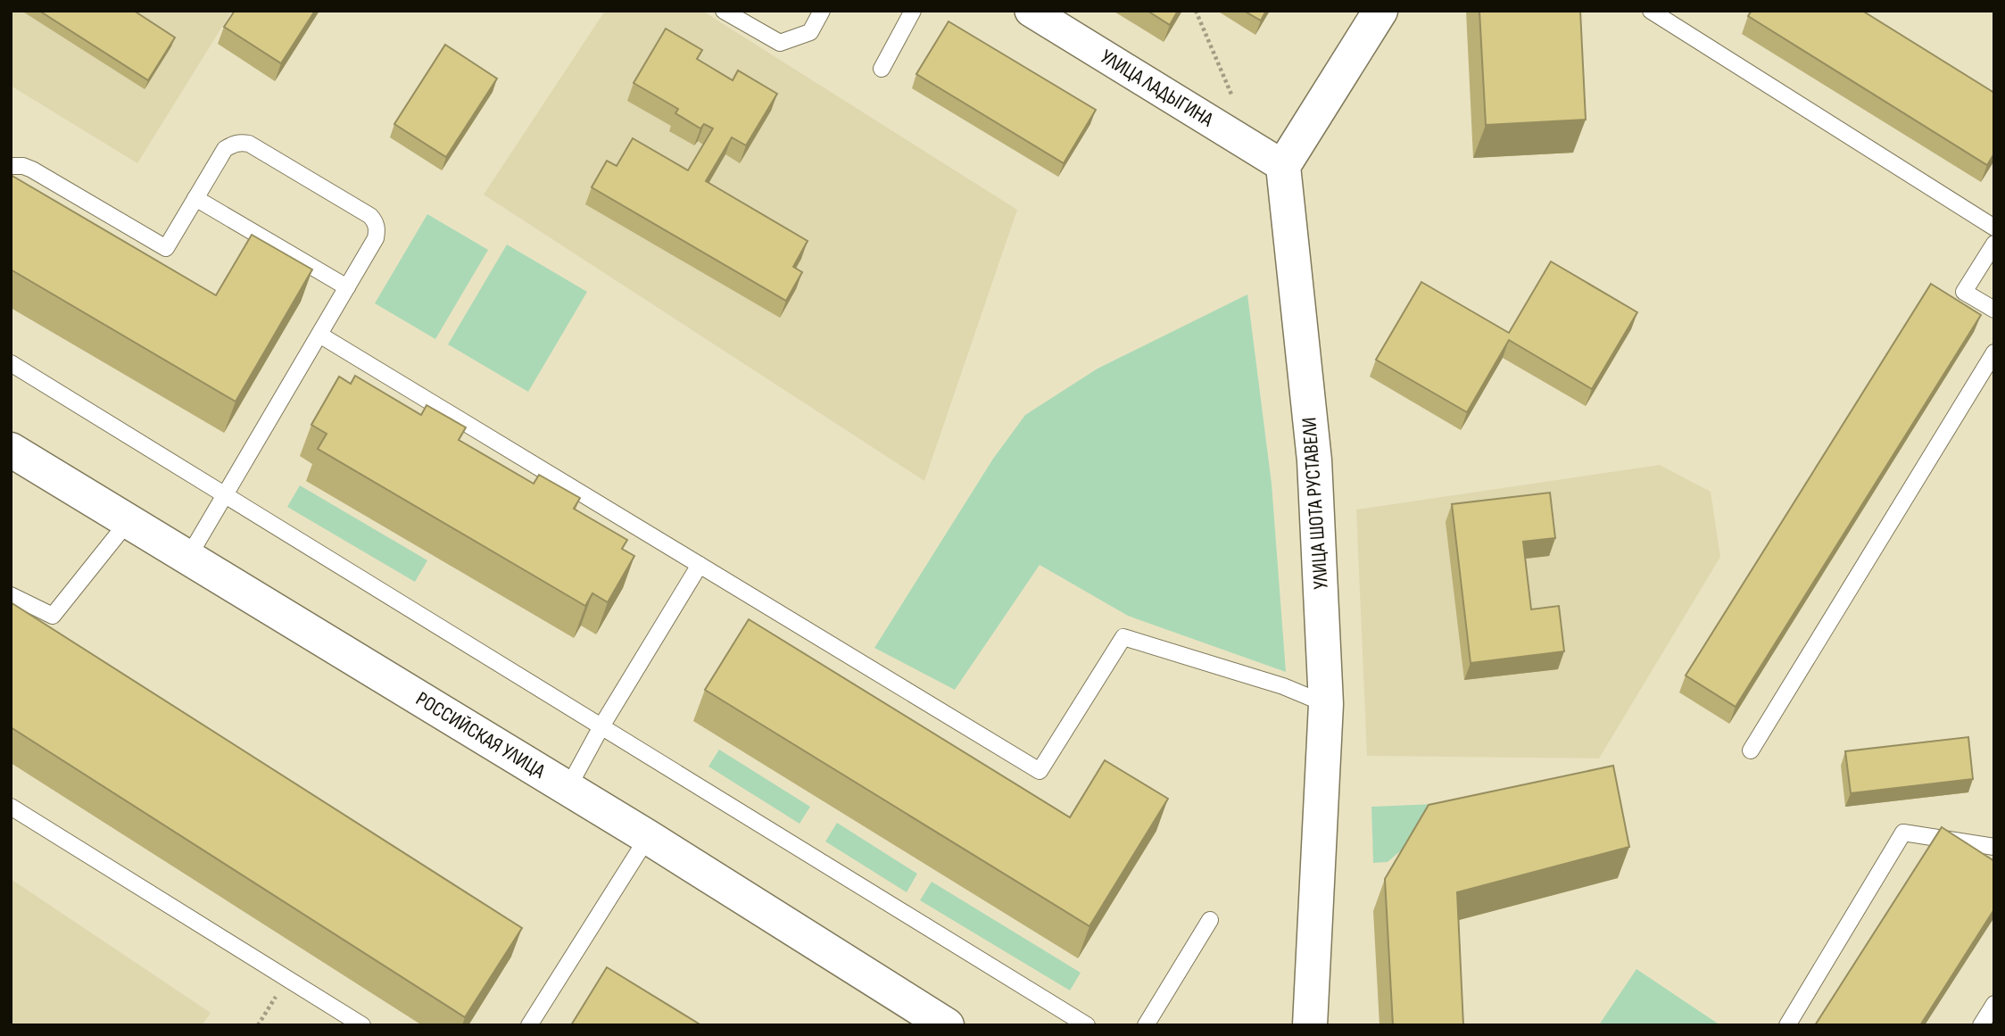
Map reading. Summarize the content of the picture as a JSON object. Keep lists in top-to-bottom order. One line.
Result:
{"streets":{"main road":["УЛИЦА ШОТА РУСТАВЕЛИ","РОССИЙСКАЯ УЛИЦА"],"street":["УЛИЦА ЛАДЫГИНА"]},"crossings":[["УЛИЦА ЛАДЫГИНА","УЛИЦА ШОТА РУСТАВЕЛИ"]]}
